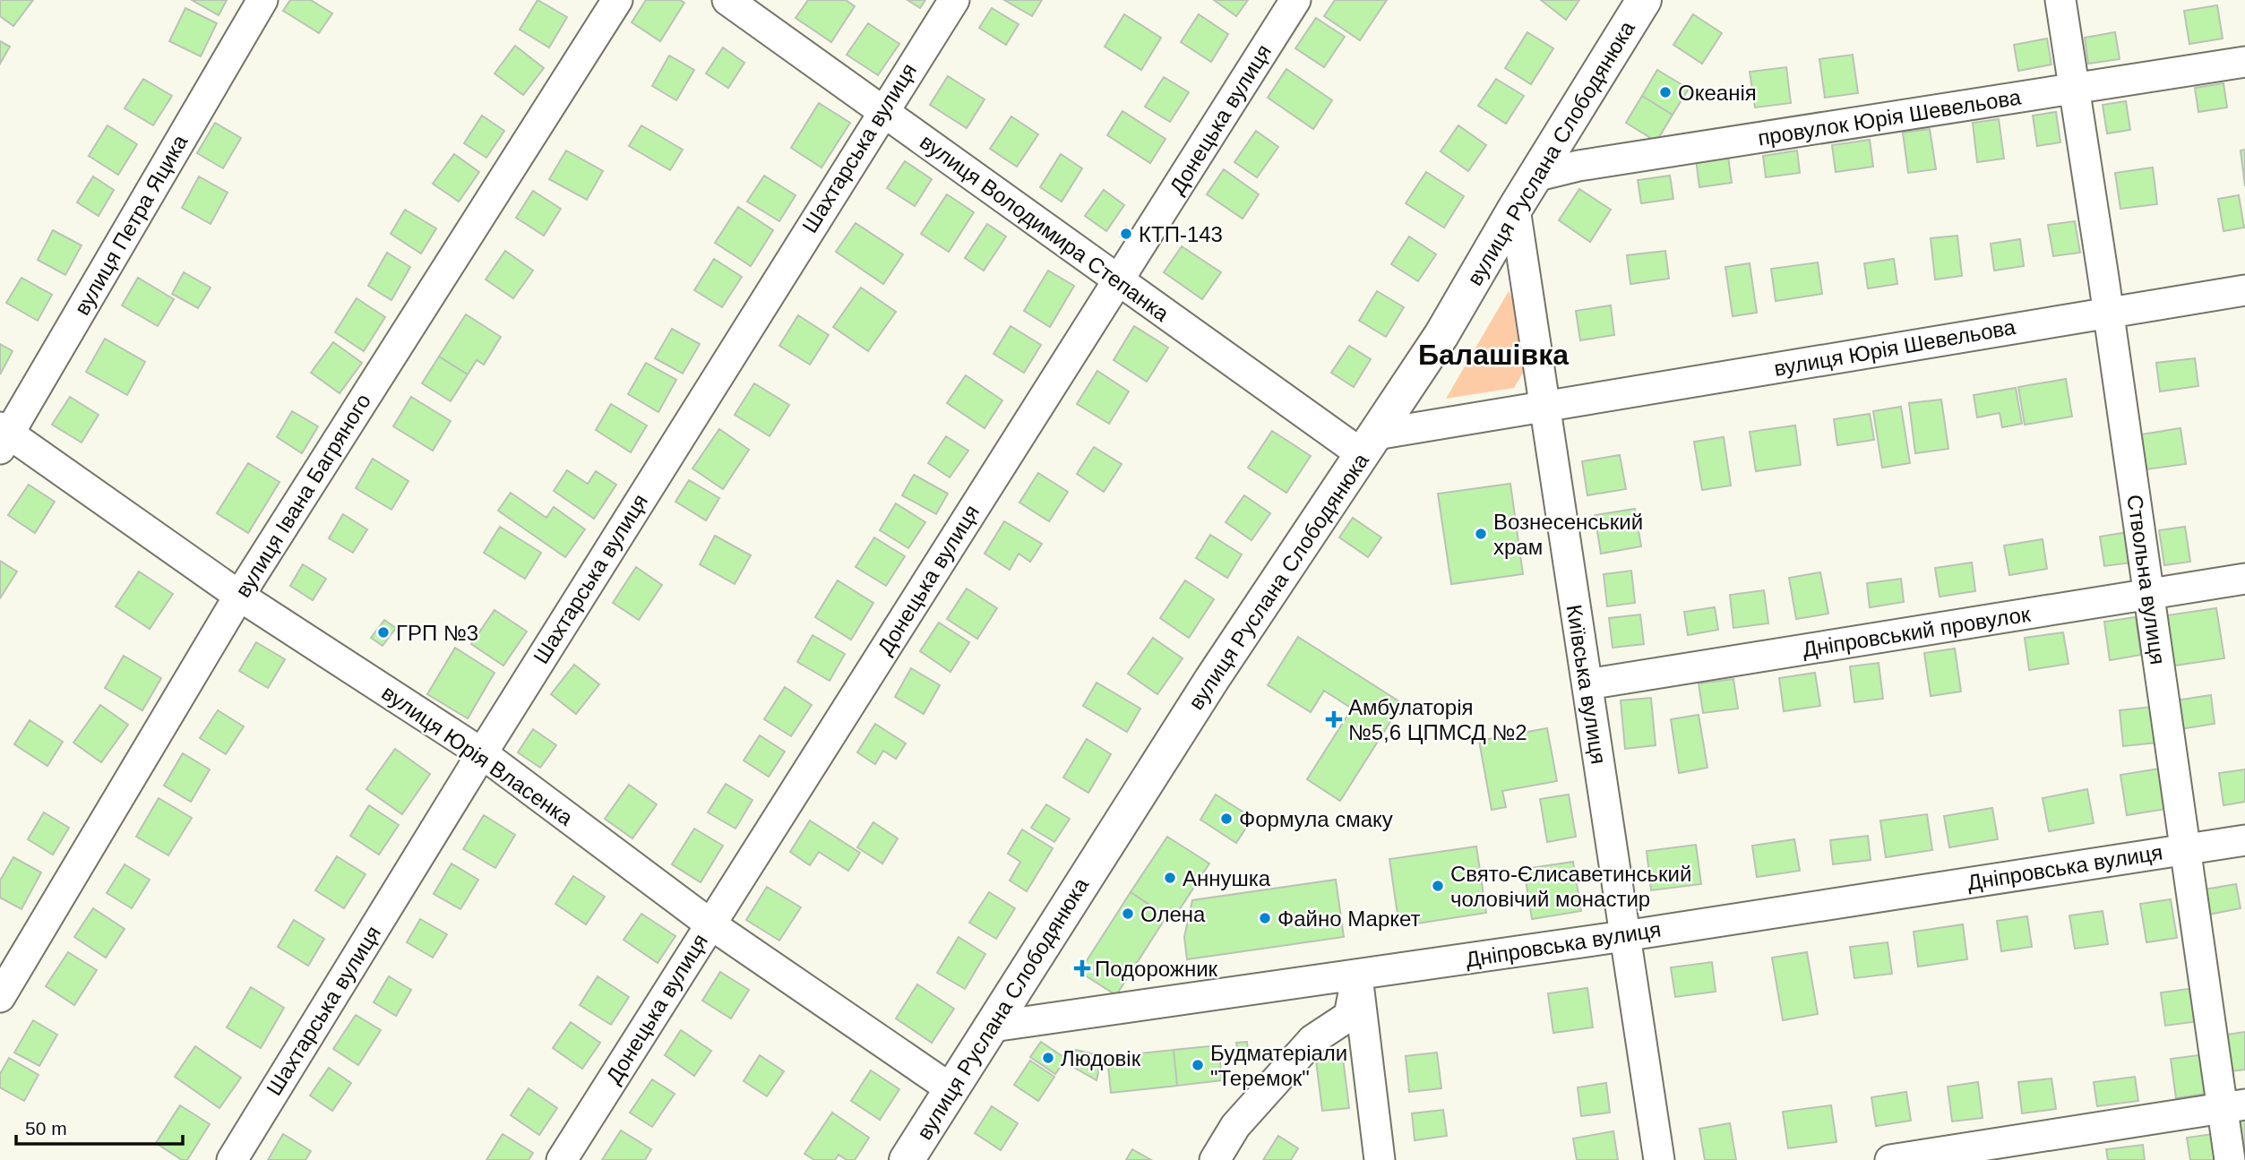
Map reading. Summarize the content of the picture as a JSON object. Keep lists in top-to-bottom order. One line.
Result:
{"streets":{"main road":["вулиця Руслана Слободянюка"],"street":["провулок Юрія Шевельова","Донецька вулиця","Шахтарська вулиця","вулиця Петра Яцика","вулиця Володимира Степанка","вулиця Юрія Шевельова","вулиця Івана Багряного","Ствольна вулиця","Дніпровський провулок","Київська вулиця","вулиця Юрія Власенка","Дніпровська вулиця"]},"crossings":[["провулок Юрія Шевельова","вулиця Руслана Слободянюка"],["провулок Юрія Шевельова","Ствольна вулиця"],["Донецька вулиця","вулиця Володимира Степанка"],["Донецька вулиця","вулиця Юрія Власенка"],["Шахтарська вулиця","вулиця Володимира Степанка"],["Шахтарська вулиця","вулиця Юрія Власенка"],["вулиця Руслана Слободянюка","вулиця Володимира Степанка"],["вулиця Руслана Слободянюка","вулиця Юрія Шевельова"],["вулиця Руслана Слободянюка","Київська вулиця"],["вулиця Руслана Слободянюка","вулиця Юрія Власенка"],["вулиця Руслана Слободянюка","Дніпровська вулиця"],["вулиця Петра Яцика","вулиця Юрія Власенка"],["вулиця Володимира Степанка","вулиця Юрія Шевельова"],["вулиця Юрія Шевельова","Ствольна вулиця"],["вулиця Юрія Шевельова","Київська вулиця"],["вулиця Івана Багряного","вулиця Юрія Власенка"],["Ствольна вулиця","Дніпровський провулок"],["Ствольна вулиця","Дніпровська вулиця"],["Дніпровський провулок","Київська вулиця"],["Київська вулиця","Дніпровська вулиця"]],"districts":["Балашівка"],"places":{"other":["Океанія","КТП-143","Вознесенський храм","ГРП №3","Формула смаку","Аннушка","Свято-Єлисаветинський чоловічий монастир","Олена","Файно Маркет","Людовік","Будматеріали \"Теремок\""],"health":["Амбулаторія №5,6 ЦПМСД №2","Подорожник"]},"scale_bar":"50 m"}
